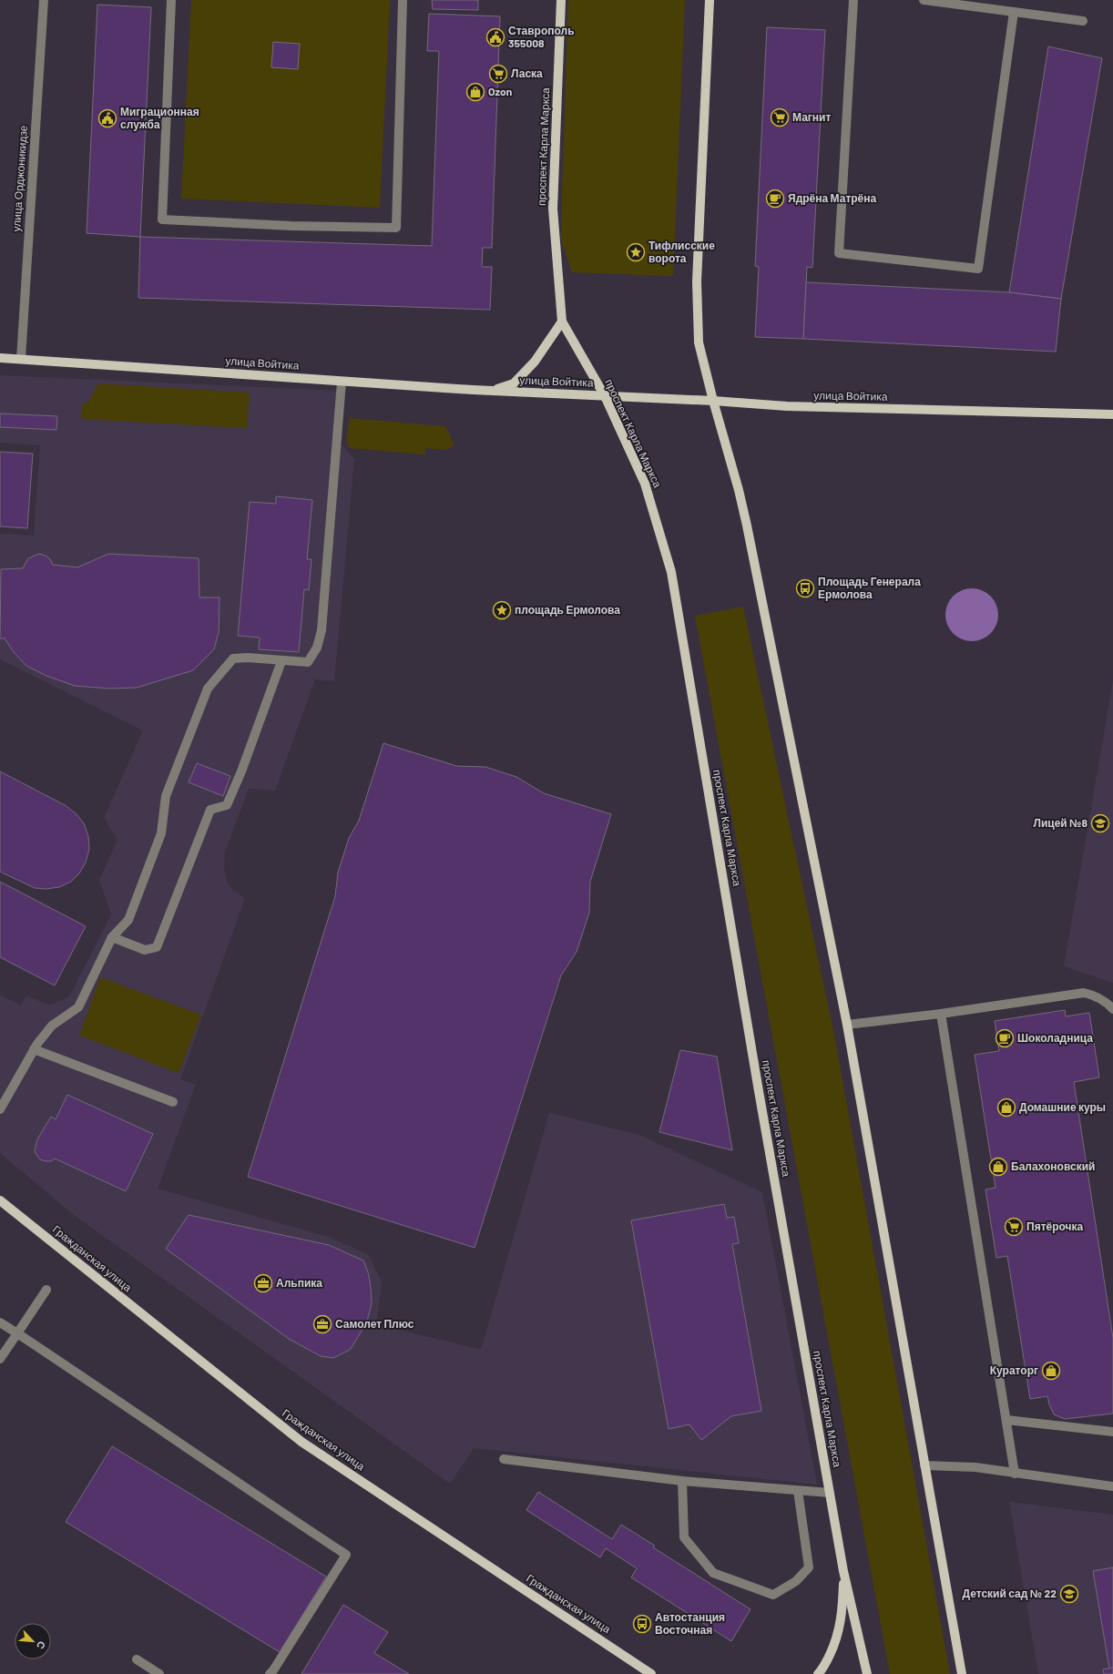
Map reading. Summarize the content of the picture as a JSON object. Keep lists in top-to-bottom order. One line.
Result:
{"streets":{"main road":["проспект Карла Маркса","улица Войтика","Гражданская улица"],"street":["улица Орджоникидзе"]},"crossings":[["проспект Карла Маркса","улица Войтика"],["улица Орджоникидзе","улица Войтика"]],"places":{"public building":["Ставрополь 355008","Миграционная служба"],"supermarket":["Ласка","Магнит","Пятёрочка"],"shop":["Ozon","Домашние куры","Балахоновский","Кураторг"],"cafe":["Ядрёна Матрёна","Шоколадница"],"place":["Тифлисские ворота","площадь Ермолова"],"bus stop":["Площадь Генерала Ермолова","Автостанция Восточная"],"school or university":["Лицей №8","Детский сад № 22"],"office":["Альпика","Самолет Плюс"]},"north":"bottom right"}
